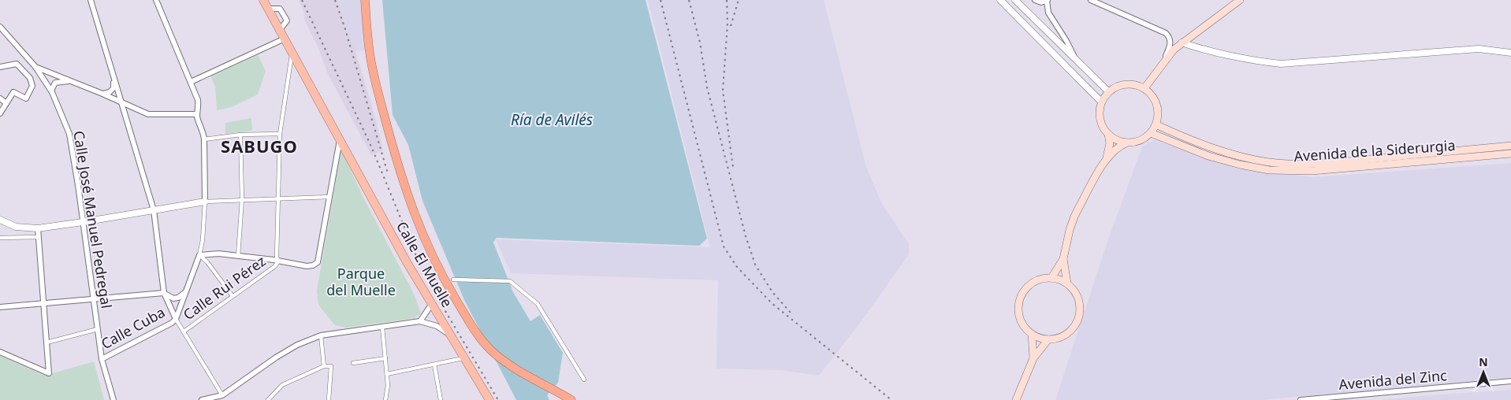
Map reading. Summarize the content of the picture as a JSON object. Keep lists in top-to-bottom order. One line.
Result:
{"streets":{"main road":["Avenida de la Siderurgia","Calle El Muelle"],"street":["Calle José Manuel Pedregal","Calle Rui Pérez","Calle Cuba","Avenida del Zinc"]},"crossings":[["Calle José Manuel Pedregal","Calle Cuba"]],"districts":["SABUGO"],"water":["Ría de Avilés"],"parks":["Parque del Muelle"],"north":"top"}
